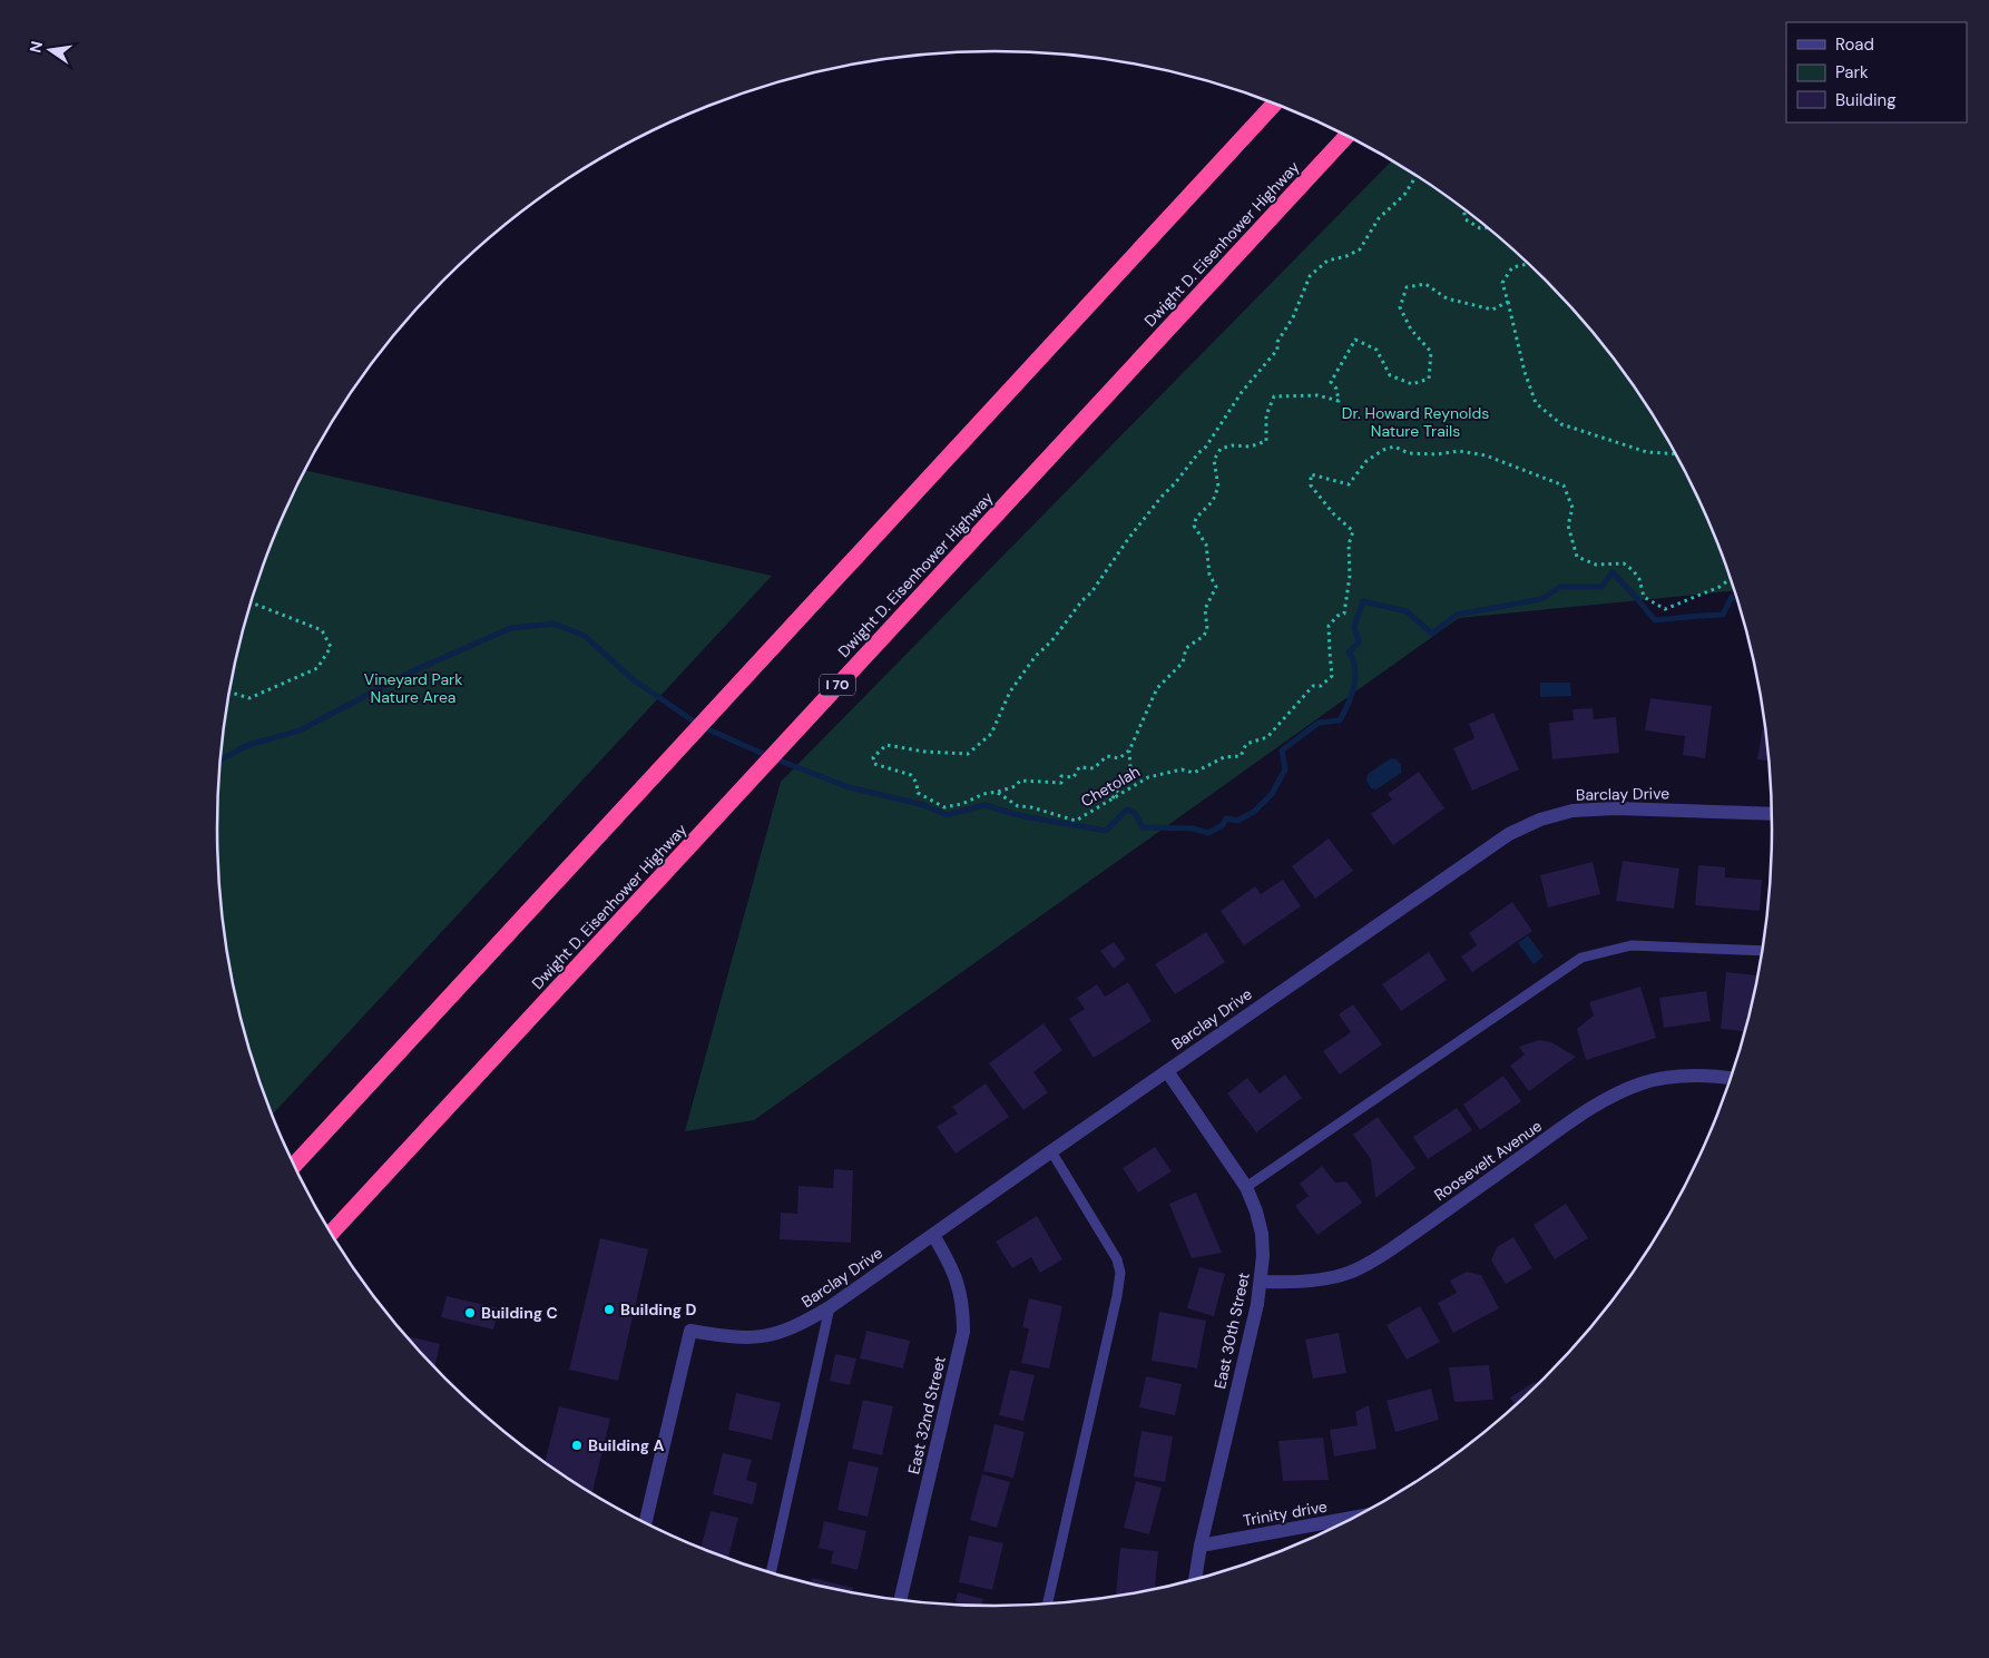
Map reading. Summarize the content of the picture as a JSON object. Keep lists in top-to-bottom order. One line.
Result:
{"streets":{"highway":["Dwight D. Eisenhower Highway","I 70"],"street":["Barclay Drive","Roosevelt Avenue","East 30th Street","East 32nd Street","Trinity drive"],"path":["Chetolah"]},"crossings":[["Barclay Drive","East 30th Street"],["Barclay Drive","East 32nd Street"],["Roosevelt Avenue","East 30th Street"],["East 30th Street","Trinity drive"]],"parks":["Dr. Howard Reynolds Nature Trails","Vineyard Park Nature Area"],"places":["Building D","Building C","Building A"],"legend":["Road","Park","Building"],"north":"left"}
